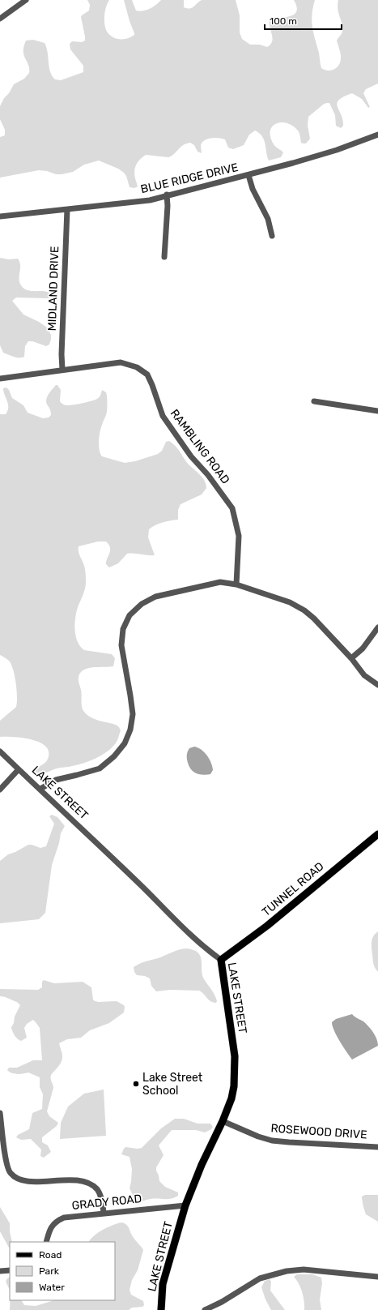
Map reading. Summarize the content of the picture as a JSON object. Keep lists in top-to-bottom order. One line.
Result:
{"streets":{"main road":["LAKE STREET","TUNNEL ROAD"],"street":["BLUE RIDGE DRIVE","MIDLAND DRIVE","RAMBLING ROAD","ROSEWOOD DRIVE","GRADY ROAD"]},"crossings":[["BLUE RIDGE DRIVE","MIDLAND DRIVE"],["MIDLAND DRIVE","RAMBLING ROAD"],["LAKE STREET","TUNNEL ROAD"],["LAKE STREET","ROSEWOOD DRIVE"],["LAKE STREET","GRADY ROAD"]],"places":["Lake Street School"],"legend":["Road","Park","Water"],"scale_bar":"100 m"}
